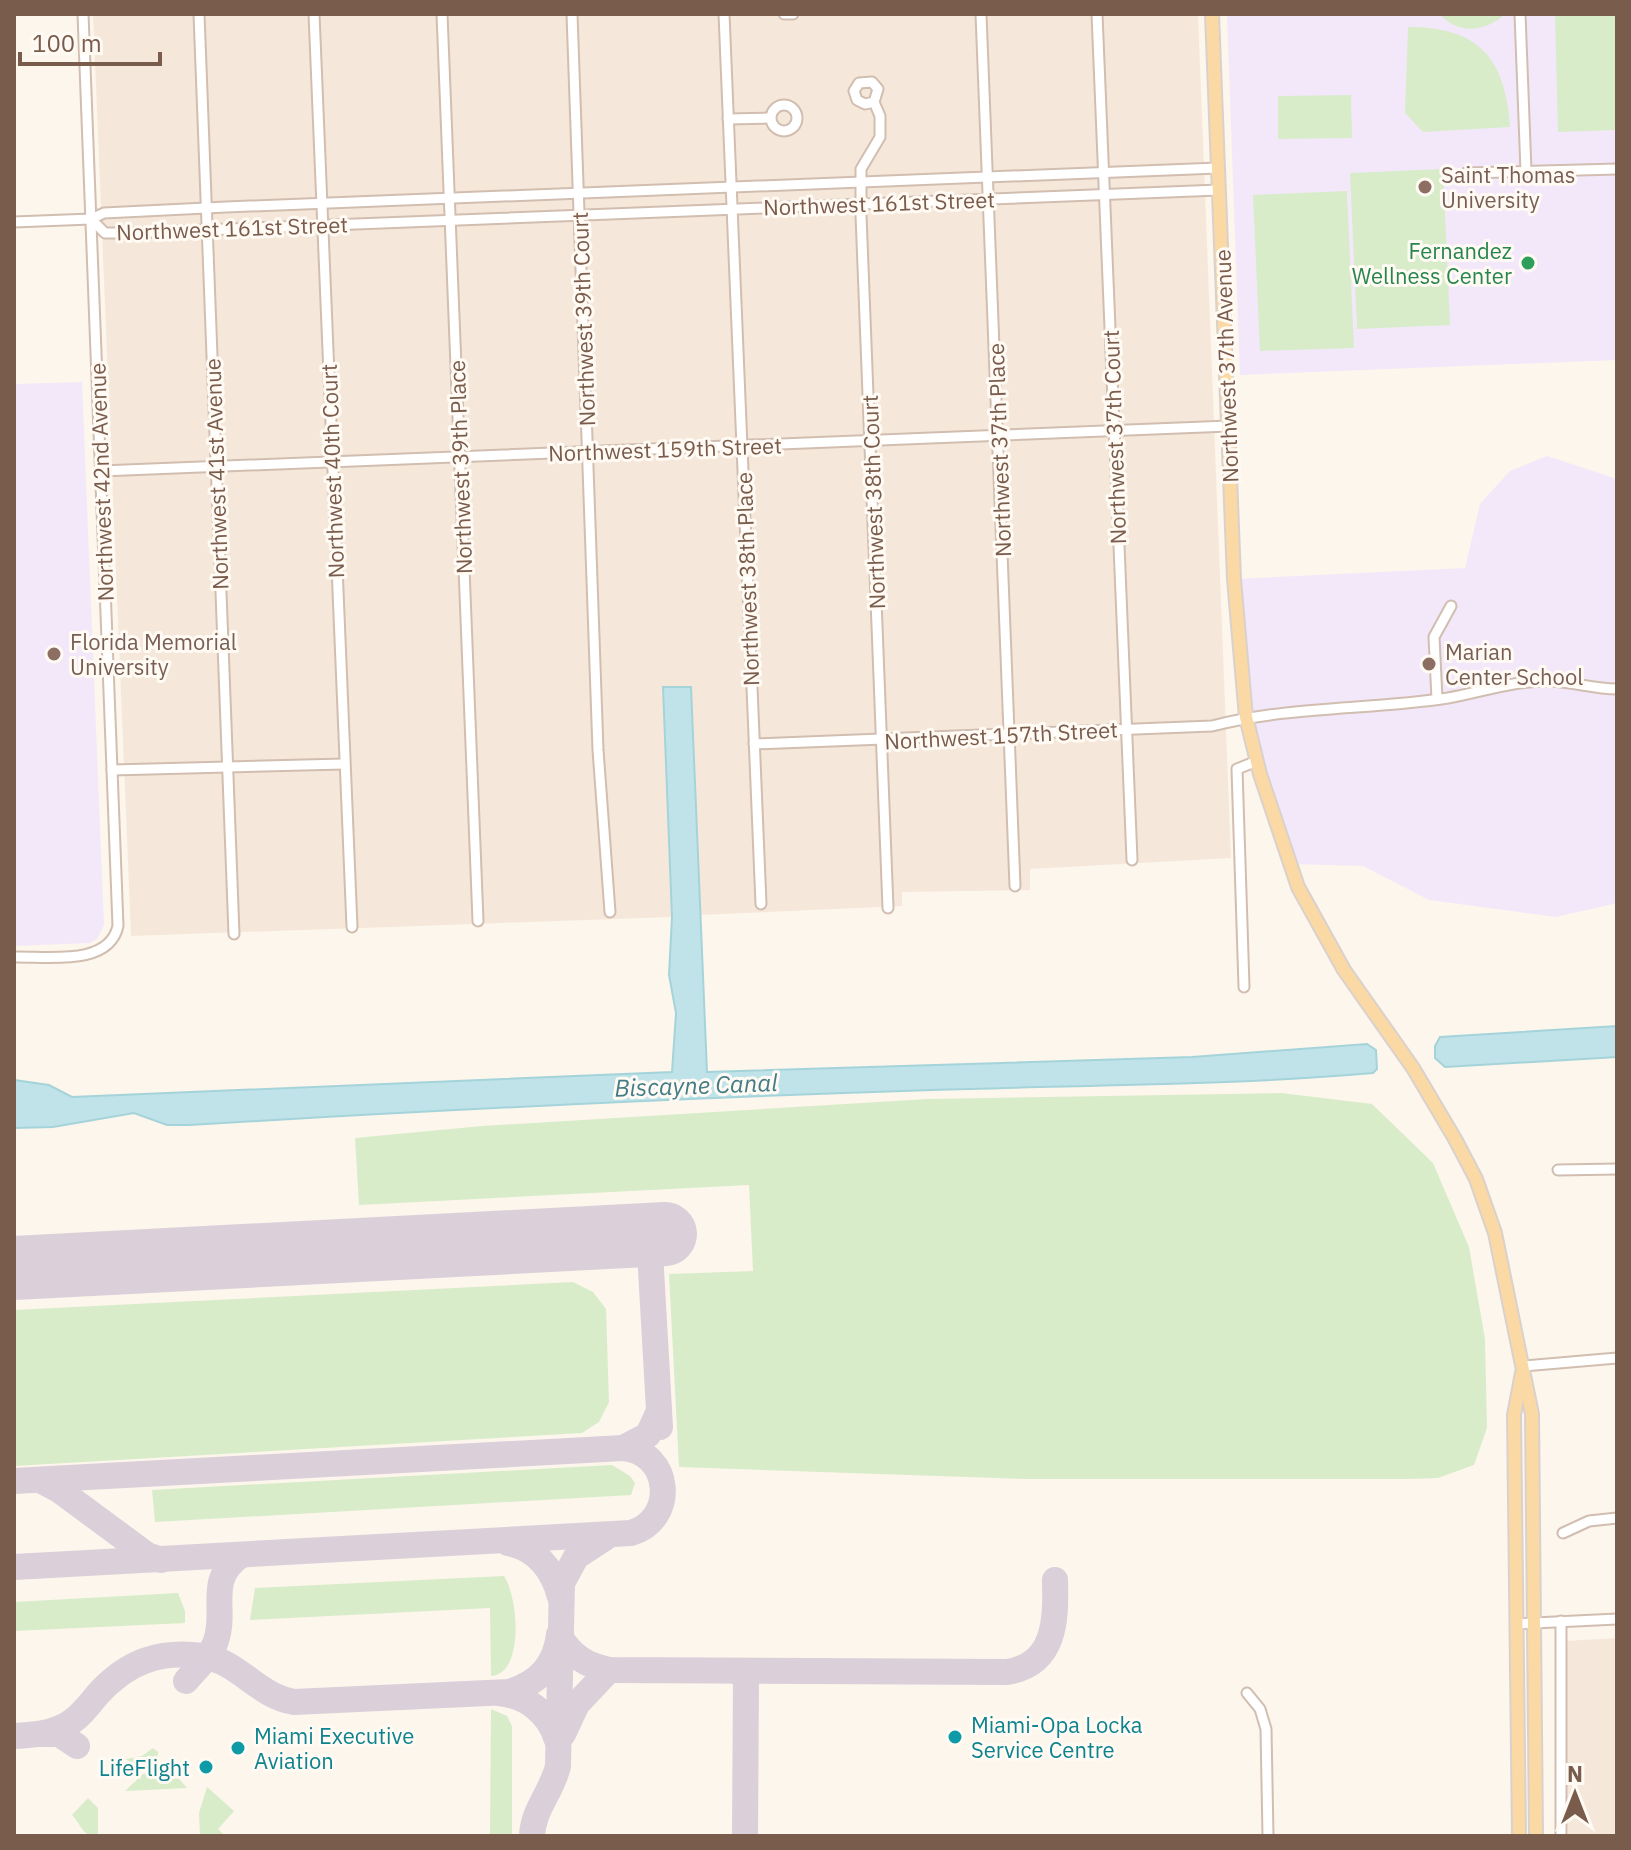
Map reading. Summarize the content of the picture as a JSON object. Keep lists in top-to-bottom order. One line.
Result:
{"streets":{"main road":["Northwest 37th Avenue"],"street":["Northwest 161st Street","Northwest 39th Court","Northwest 37th Court","Northwest 159th Street","Northwest 37th Place","Northwest 39th Place","Northwest 40th Court","Northwest 41st Avenue","Northwest 42nd Avenue","Northwest 38th Court","Northwest 38th Place","Northwest 157th Street"]},"crossings":[["Northwest 161st Street","Northwest 39th Court"],["Northwest 161st Street","Northwest 37th Avenue"],["Northwest 161st Street","Northwest 37th Court"],["Northwest 161st Street","Northwest 37th Place"],["Northwest 161st Street","Northwest 39th Place"],["Northwest 161st Street","Northwest 40th Court"],["Northwest 161st Street","Northwest 41st Avenue"],["Northwest 161st Street","Northwest 42nd Avenue"],["Northwest 161st Street","Northwest 38th Court"],["Northwest 161st Street","Northwest 38th Place"],["Northwest 39th Court","Northwest 159th Street"],["Northwest 37th Avenue","Northwest 159th Street"],["Northwest 37th Avenue","Northwest 157th Street"],["Northwest 37th Court","Northwest 159th Street"],["Northwest 37th Court","Northwest 157th Street"],["Northwest 159th Street","Northwest 37th Place"],["Northwest 159th Street","Northwest 39th Place"],["Northwest 159th Street","Northwest 40th Court"],["Northwest 159th Street","Northwest 41st Avenue"],["Northwest 159th Street","Northwest 42nd Avenue"],["Northwest 159th Street","Northwest 38th Court"],["Northwest 159th Street","Northwest 38th Place"],["Northwest 37th Place","Northwest 157th Street"],["Northwest 38th Court","Northwest 157th Street"],["Northwest 38th Place","Northwest 157th Street"]],"water":["Biscayne Canal"],"places":["Saint Thomas University","Fernandez Wellness Center","Florida Memorial University","Marian Center School","Miami-Opa Locka Service Centre","Miami Executive Aviation","LifeFlight"],"scale_bar":"100 m","north":"top"}
